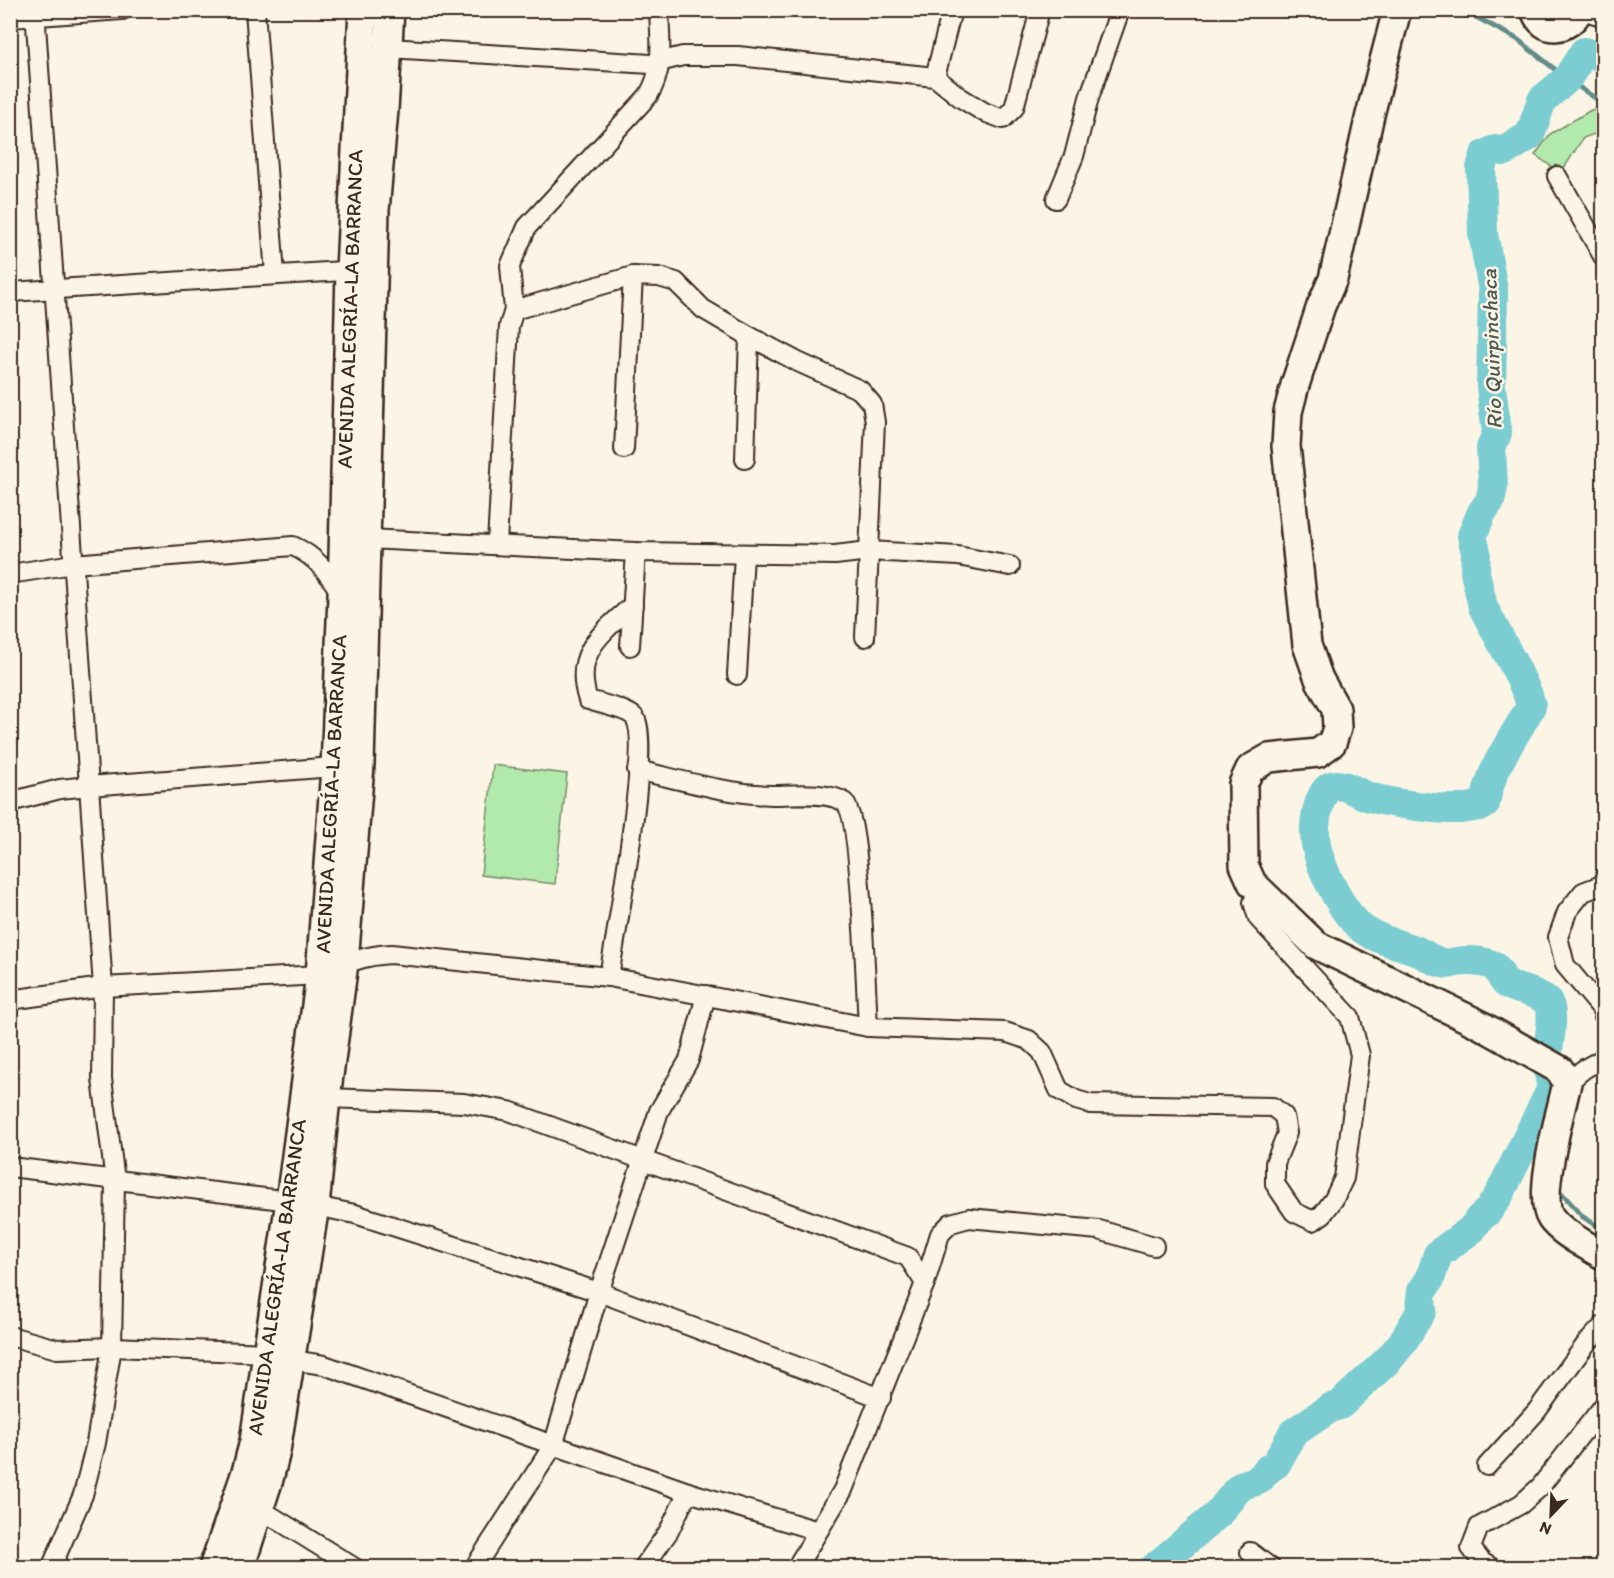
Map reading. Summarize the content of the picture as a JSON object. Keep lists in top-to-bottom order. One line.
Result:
{"streets":{"main road":["AVENIDA ALEGRÍA-LA BARRANCA"]},"water":["Río Quirpinchaca"],"north":"bottom left"}
